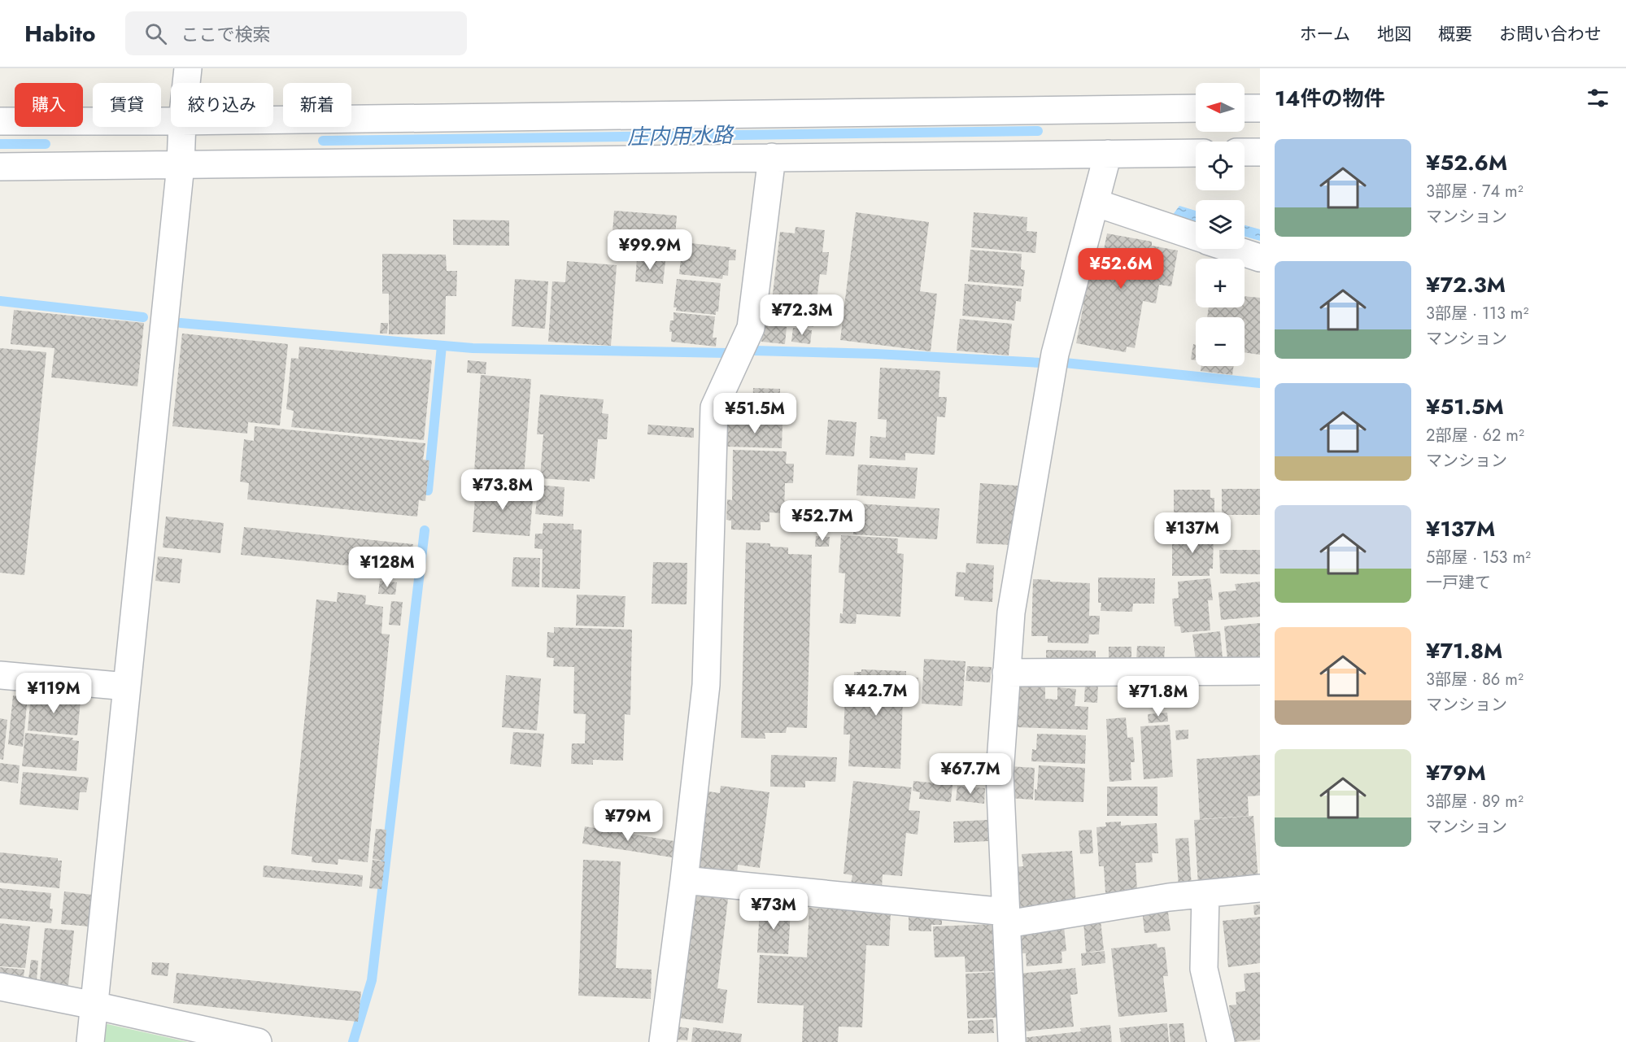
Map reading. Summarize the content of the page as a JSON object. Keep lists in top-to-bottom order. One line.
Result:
{"water":["庄内用水路"],"north":"left","page":{"header":"Habito","search":"ここで検索","nav":["ホーム","地図","概要","お問い合わせ"],"heading":"14件の物件","map_buttons":["+","−"],"chip":["購入","賃貸","絞り込み","新着"],"list":[{"name":"¥52.6M","note":"3部屋 · 74 m² · マンション"},{"name":"¥72.3M","note":"3部屋 · 113 m² · マンション"},{"name":"¥51.5M","note":"2部屋 · 62 m² · マンション"},{"name":"¥137M","note":"5部屋 · 153 m² · 一戸建て"},{"name":"¥71.8M","note":"3部屋 · 86 m² · マンション"},{"name":"¥79M","note":"3部屋 · 89 m² · マンション"}],"price":["¥99.9M","¥52.6M","¥72.3M","¥51.5M","¥73.8M","¥52.7M","¥137M","¥128M","¥119M","¥42.7M","¥71.8M","¥67.7M","¥79M","¥73M"]}}
